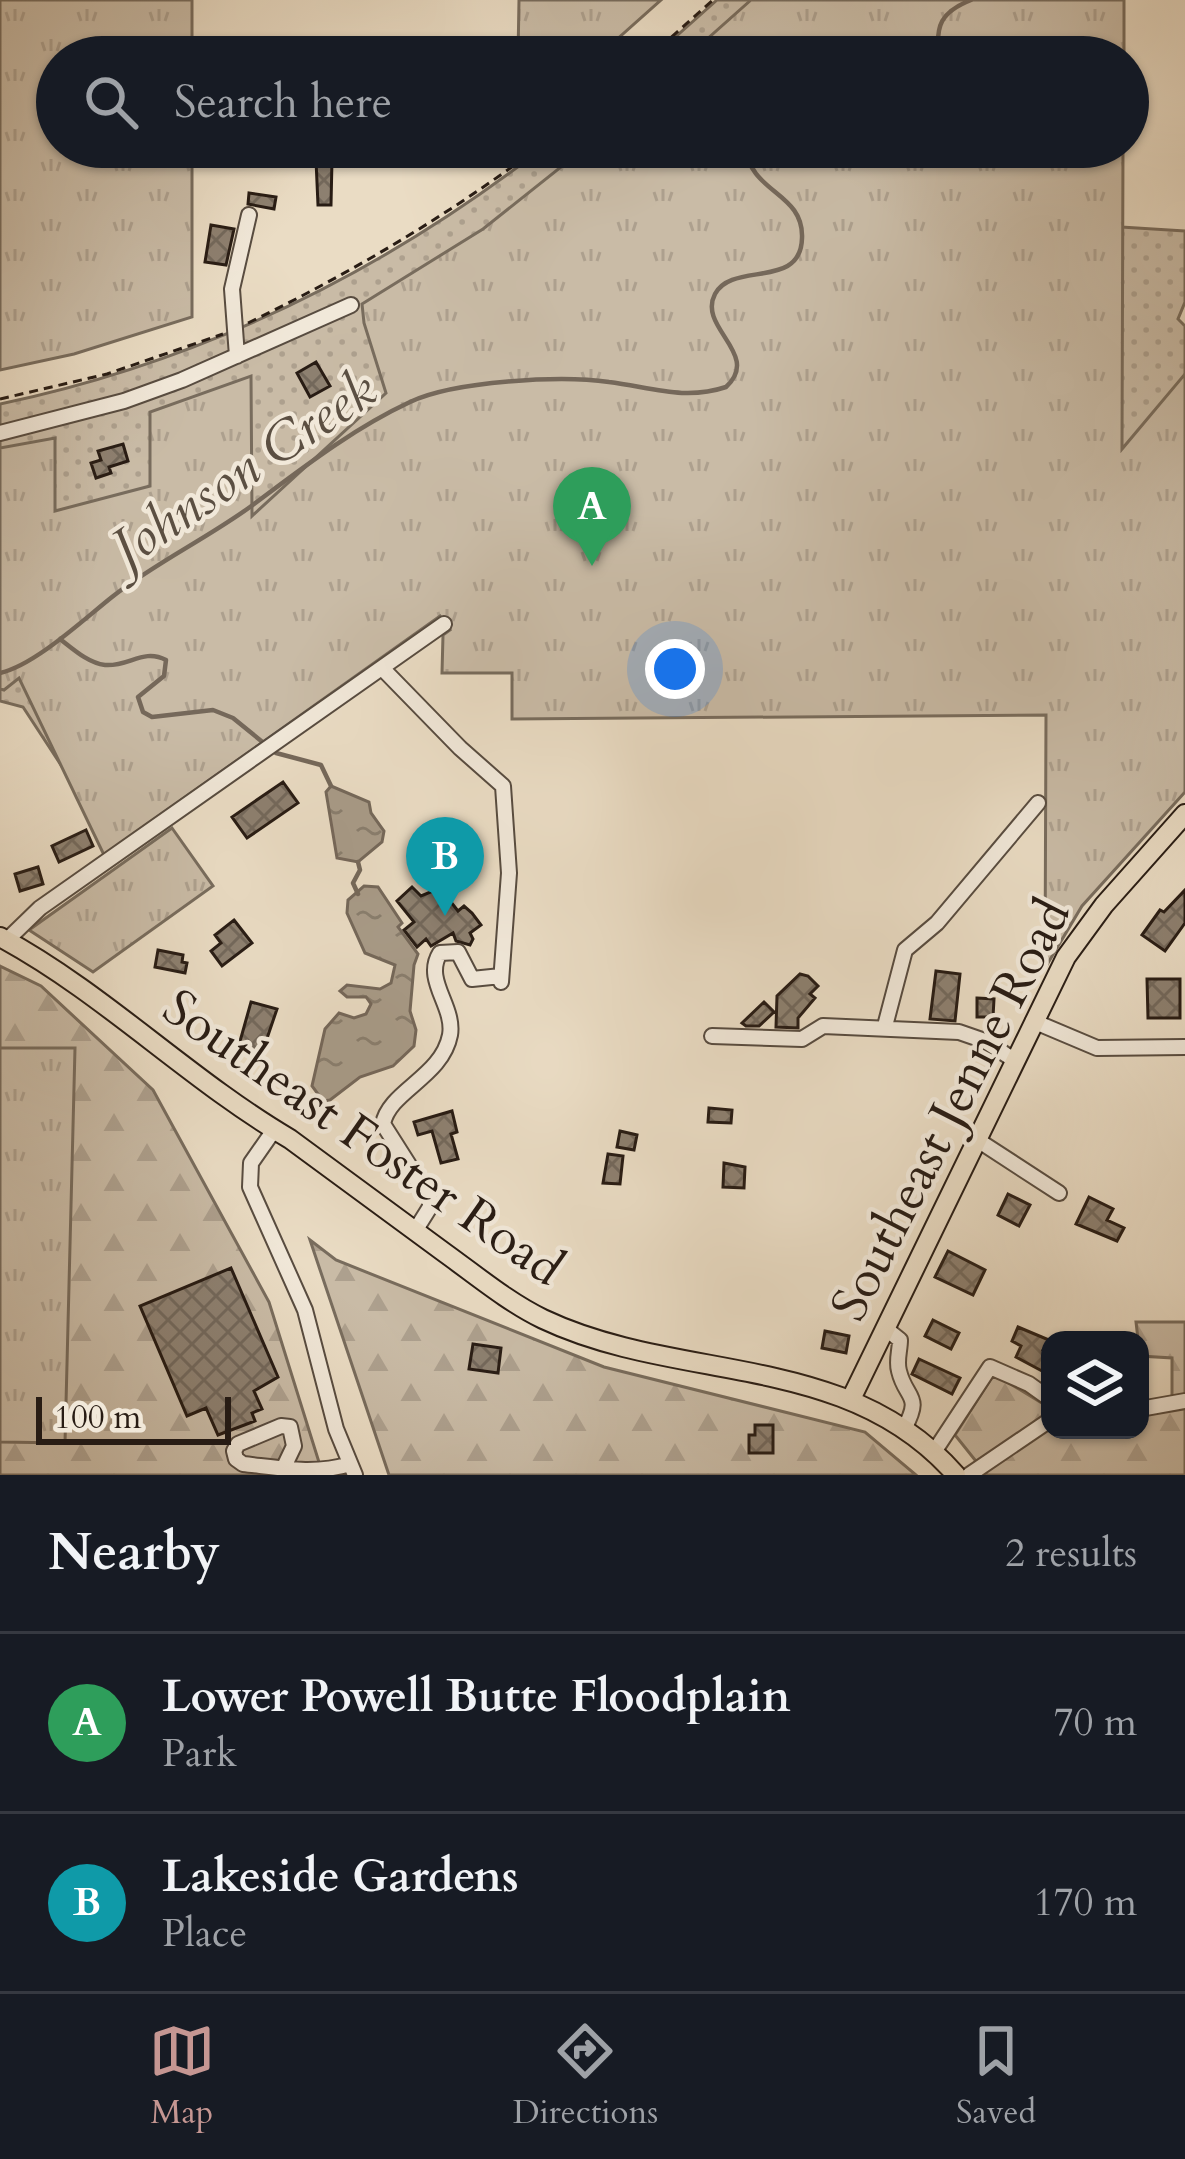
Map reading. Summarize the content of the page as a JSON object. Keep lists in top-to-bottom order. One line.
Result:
{"streets":{"main road":["Southeast Jenne Road","Southeast Foster Road"]},"crossings":[["Southeast Jenne Road","Southeast Foster Road"]],"water":["Johnson Creek"],"scale_bar":"100 m","page":{"search":"Search here","pins":["A","B"],"scale":"100 m","heading":["Nearby","2 results"],"list":[{"mark":"A","name":"Lower Powell Butte Floodplain","note":"Park","value":"70 m"},{"mark":"B","name":"Lakeside Gardens","note":"Place","value":"170 m"}],"nav":["Map","Directions","Saved"]}}
